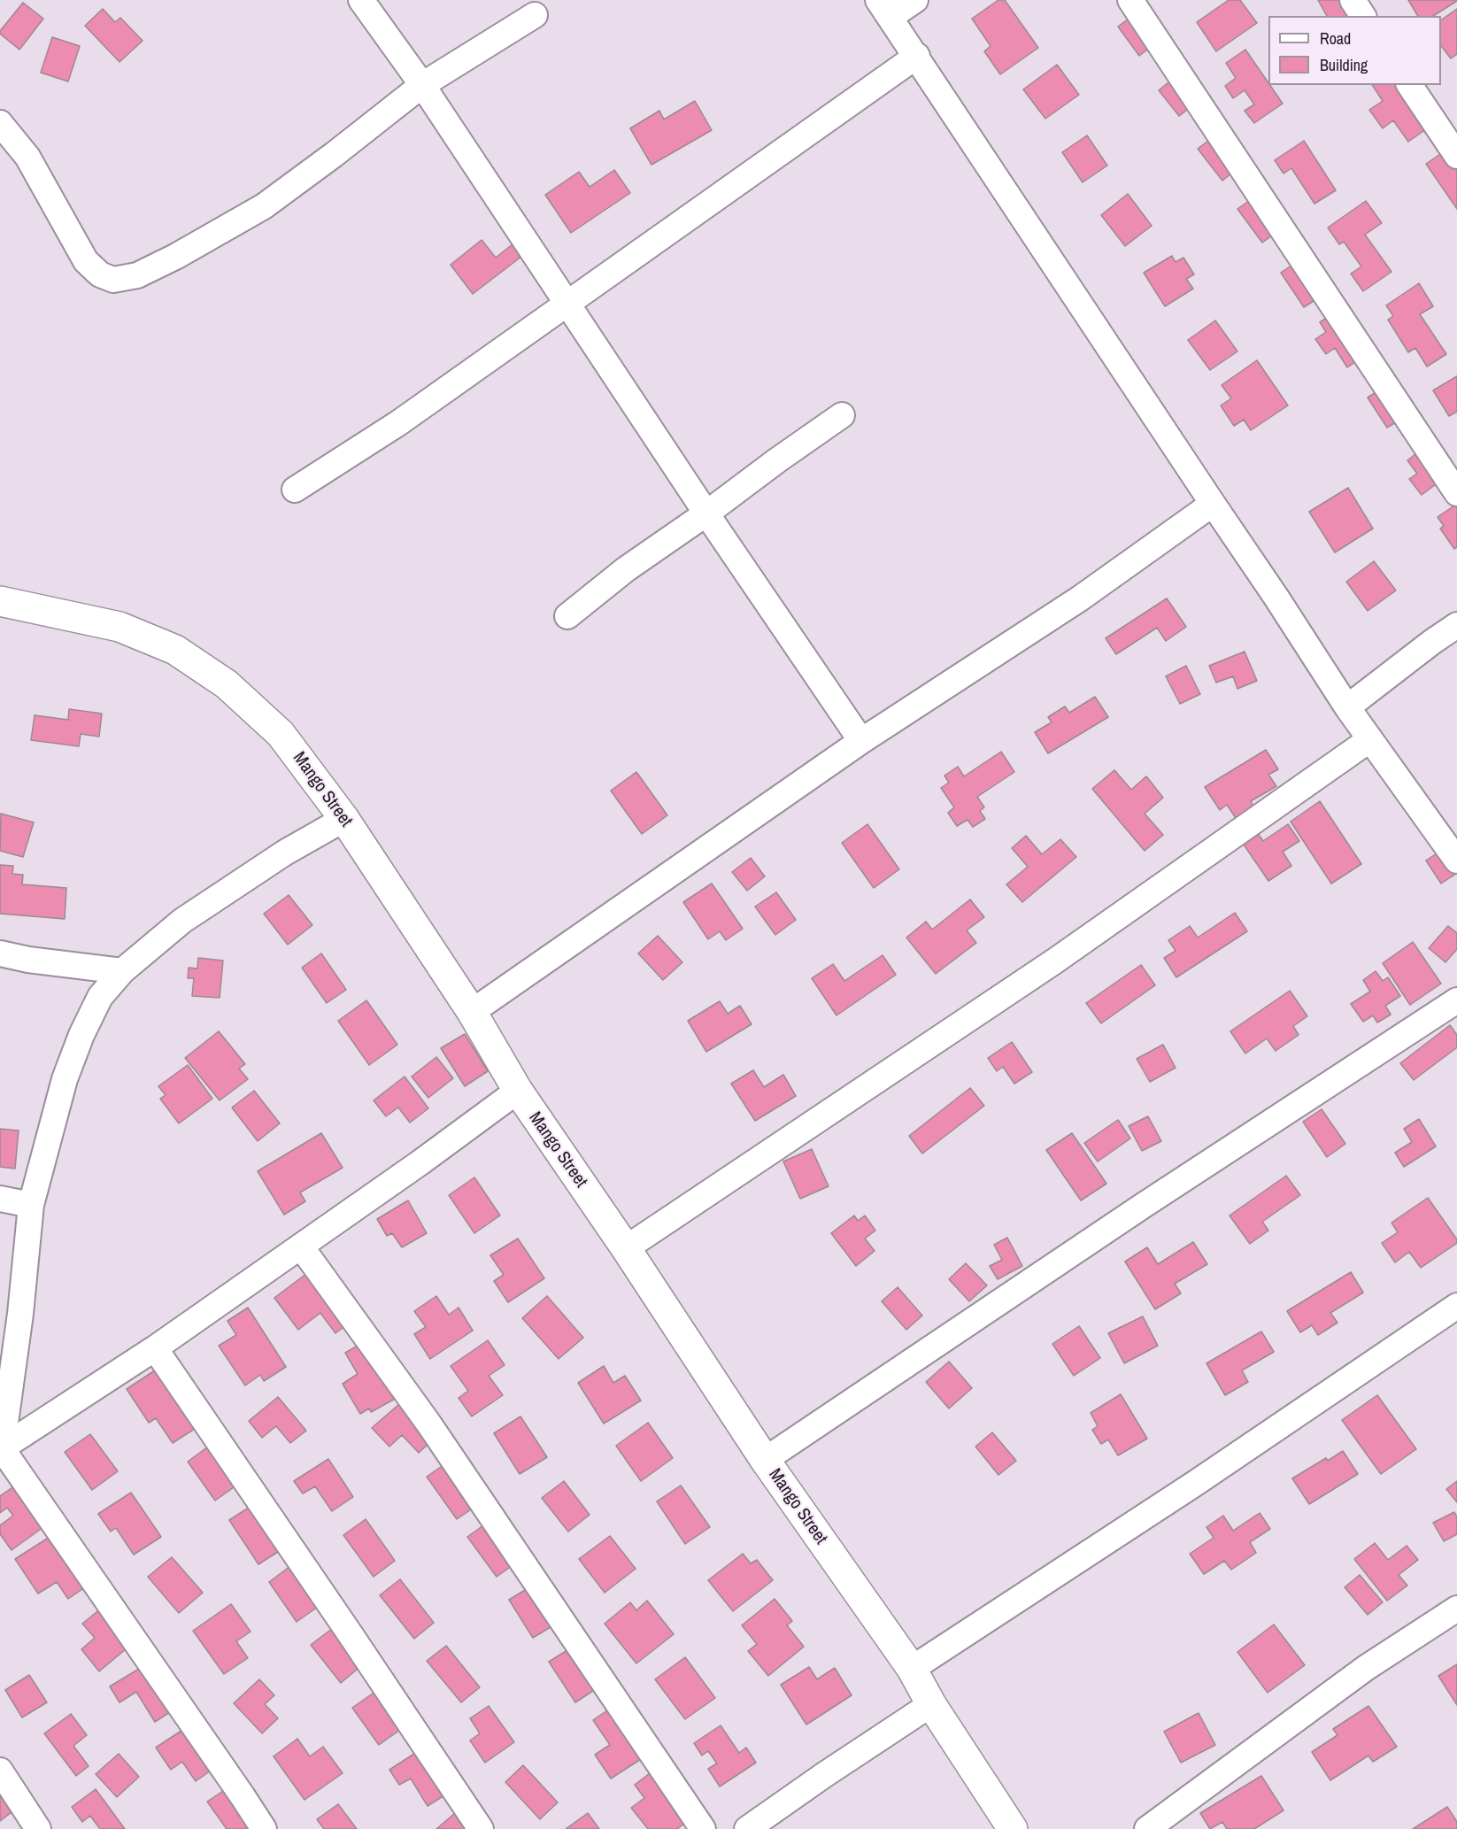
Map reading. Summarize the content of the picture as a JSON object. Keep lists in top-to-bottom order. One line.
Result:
{"streets":{"main road":["Mango Street"]},"legend":["Road","Building"]}
